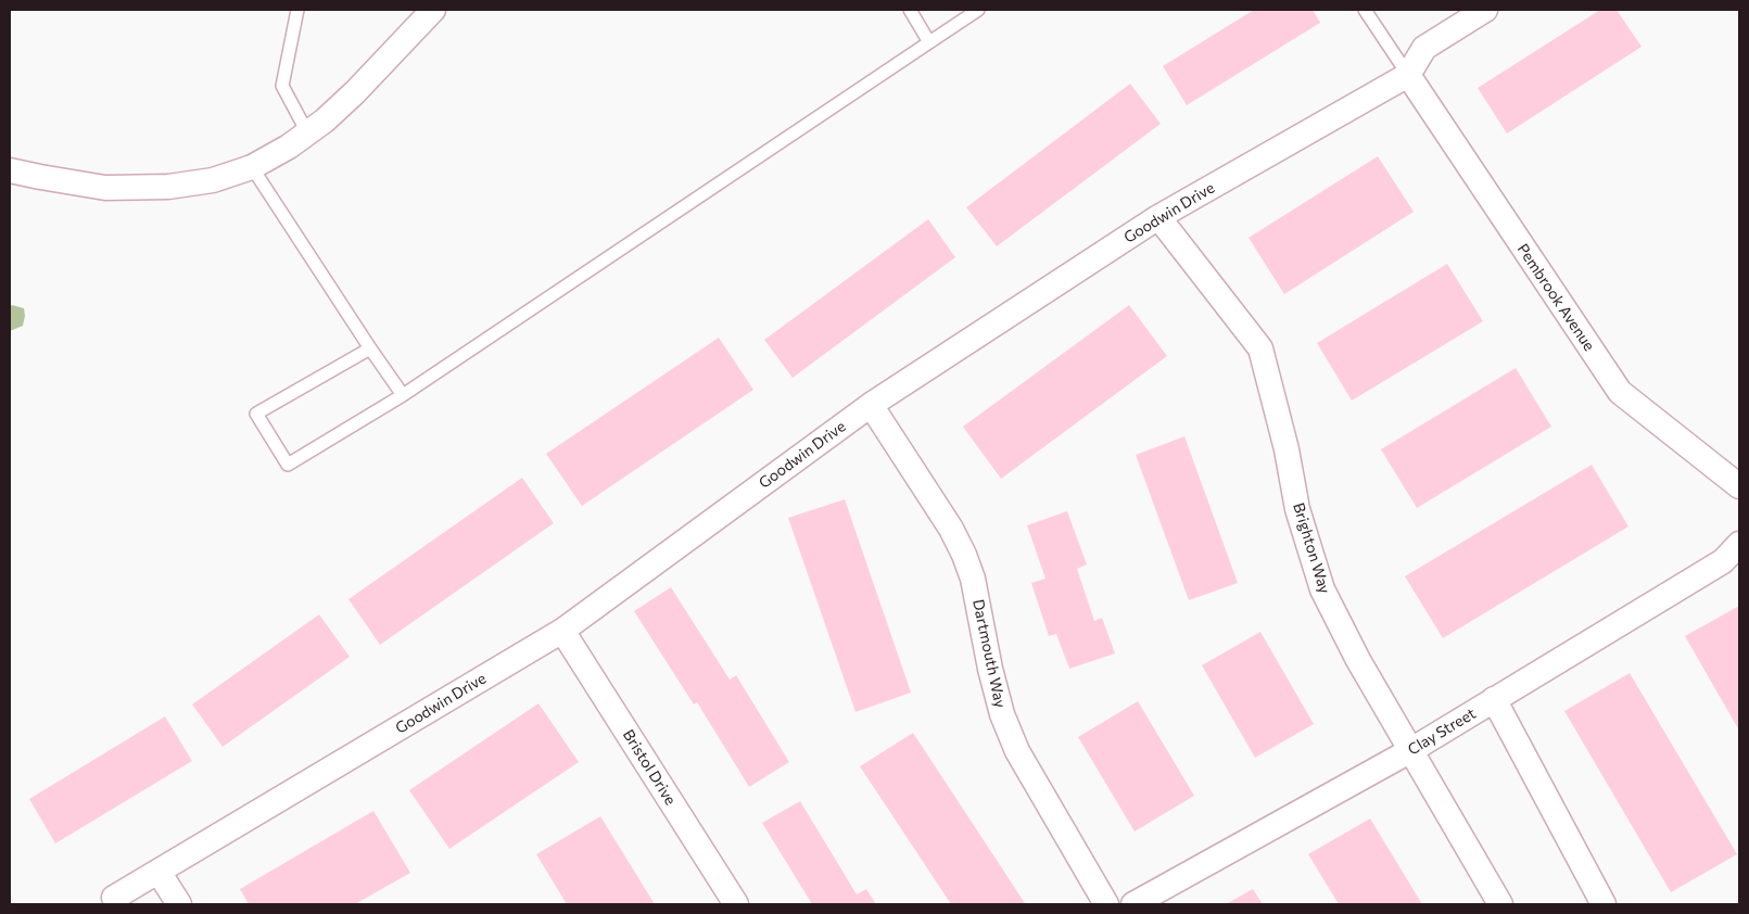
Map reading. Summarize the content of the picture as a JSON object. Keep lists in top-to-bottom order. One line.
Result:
{"streets":{"street":["Goodwin Drive","Pembrook Avenue","Brighton Way","Dartmouth Way","Clay Street","Bristol Drive"]},"crossings":[["Goodwin Drive","Pembrook Avenue"],["Goodwin Drive","Brighton Way"],["Goodwin Drive","Dartmouth Way"],["Goodwin Drive","Bristol Drive"],["Brighton Way","Clay Street"]]}
